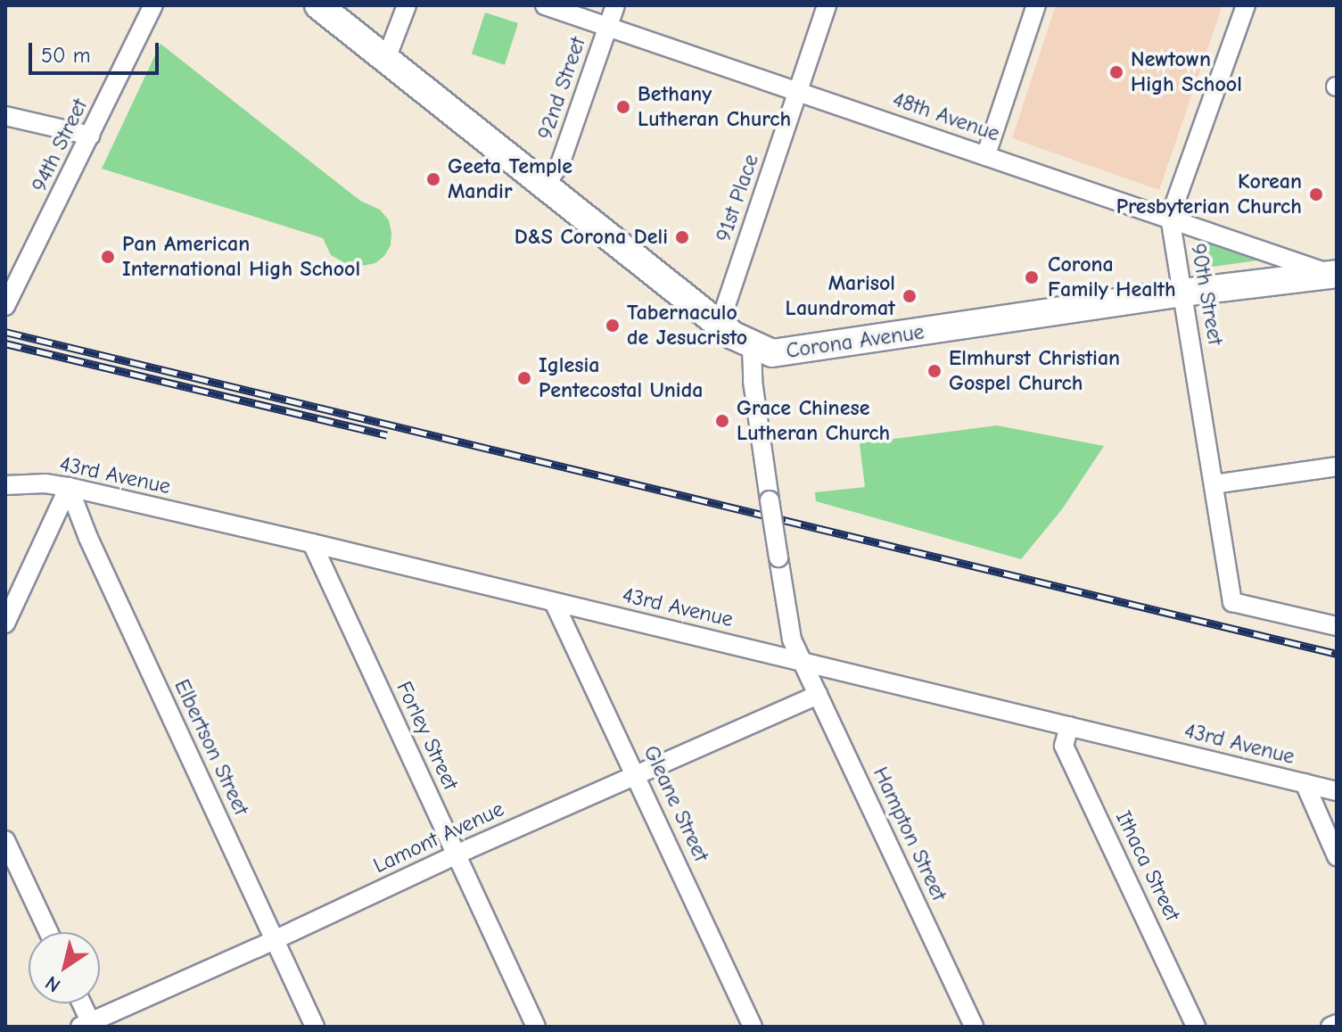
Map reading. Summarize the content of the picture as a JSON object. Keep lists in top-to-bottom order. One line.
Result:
{"streets":{"street":["92nd Street","48th Avenue","94th Street","91st Place","90th Street","Corona Avenue","43rd Avenue","Forley Street","Elbertson Street","Gleane Street","Hampton Street","Lamont Avenue","Ithaca Street"]},"crossings":[["92nd Street","48th Avenue"],["92nd Street","Corona Avenue"],["48th Avenue","91st Place"],["48th Avenue","90th Street"],["48th Avenue","Corona Avenue"],["91st Place","Corona Avenue"],["90th Street","Corona Avenue"],["43rd Avenue","Forley Street"],["43rd Avenue","Elbertson Street"],["43rd Avenue","Gleane Street"],["43rd Avenue","Hampton Street"],["43rd Avenue","Ithaca Street"],["Forley Street","Lamont Avenue"],["Elbertson Street","Lamont Avenue"],["Gleane Street","Lamont Avenue"],["Hampton Street","Lamont Avenue"]],"places":["Newtown High School","Bethany Lutheran Church","Geeta Temple Mandir","Korean Presbyterian Church","D&S Corona Deli","Pan American International High School","Corona Family Health","Marisol Laundromat","Tabernaculo de Jesucristo","Elmhurst Christian Gospel Church","Iglesia Pentecostal Unida","Grace Chinese Lutheran Church"],"scale_bar":"50 m","north":"bottom left"}
